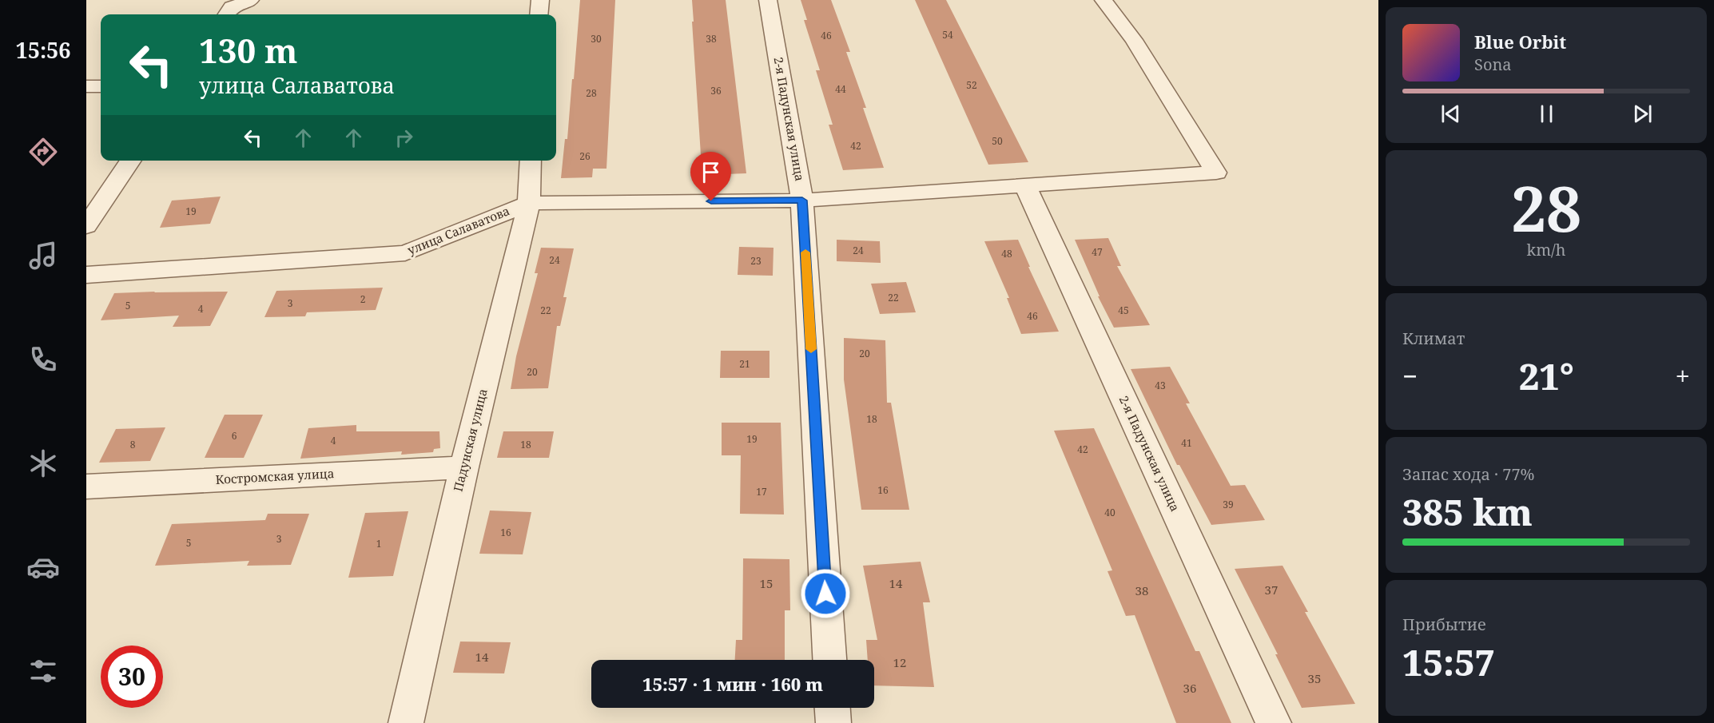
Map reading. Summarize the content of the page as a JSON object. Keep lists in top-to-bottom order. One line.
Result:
{"streets":{"street":["2-я Падунская улица","улица Салаватова","Падунская улица","Костромская улица"]},"crossings":[["2-я Падунская улица","улица Салаватова"],["улица Салаватова","Падунская улица"],["Падунская улица","Костромская улица"]],"house_numbers":["54","46","30","38","52","44","36","28","50","42","26","19","24","47","48","24","23","22","2","3","5","4","22","45","46","20","21","20","43","18","6","19","4","41","8","18","42","16","17","39","40","16","3","5","1","15","14","37","38","14","12","35","36"],"page":{"tabs":"15:56","turn":["130 m","улица Салаватова"],"song":["Blue Orbit","Sona"],"tile":[["28","km/h"],"Климат",["Запас хода · 77%","385 km"],["Прибытие","15:57"]],"heat":["−","21°","+"],"limit":"30","trip":"15:57 · 1 мин · 160 m"}}
